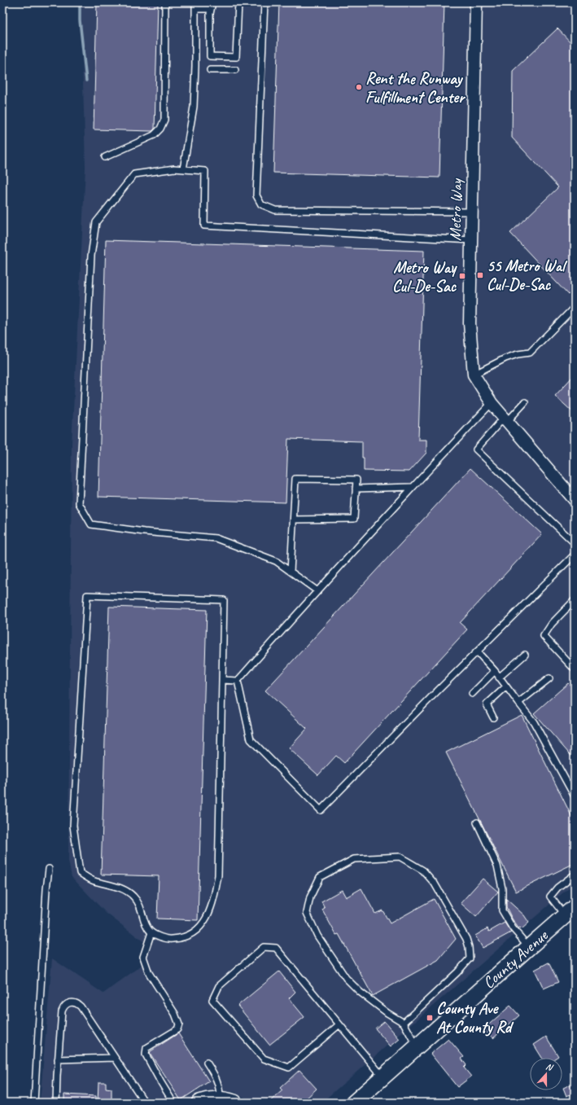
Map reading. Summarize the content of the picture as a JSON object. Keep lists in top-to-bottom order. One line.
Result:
{"streets":{"main road":["County Avenue"],"street":["Metro Way"]},"places":{"other":["Rent the Runway Fulfillment Center"],"transit":["55 Metro Wal Cul-De-Sac","Metro Way Cul-De-Sac","County Ave At County Rd"]},"north":"top"}
